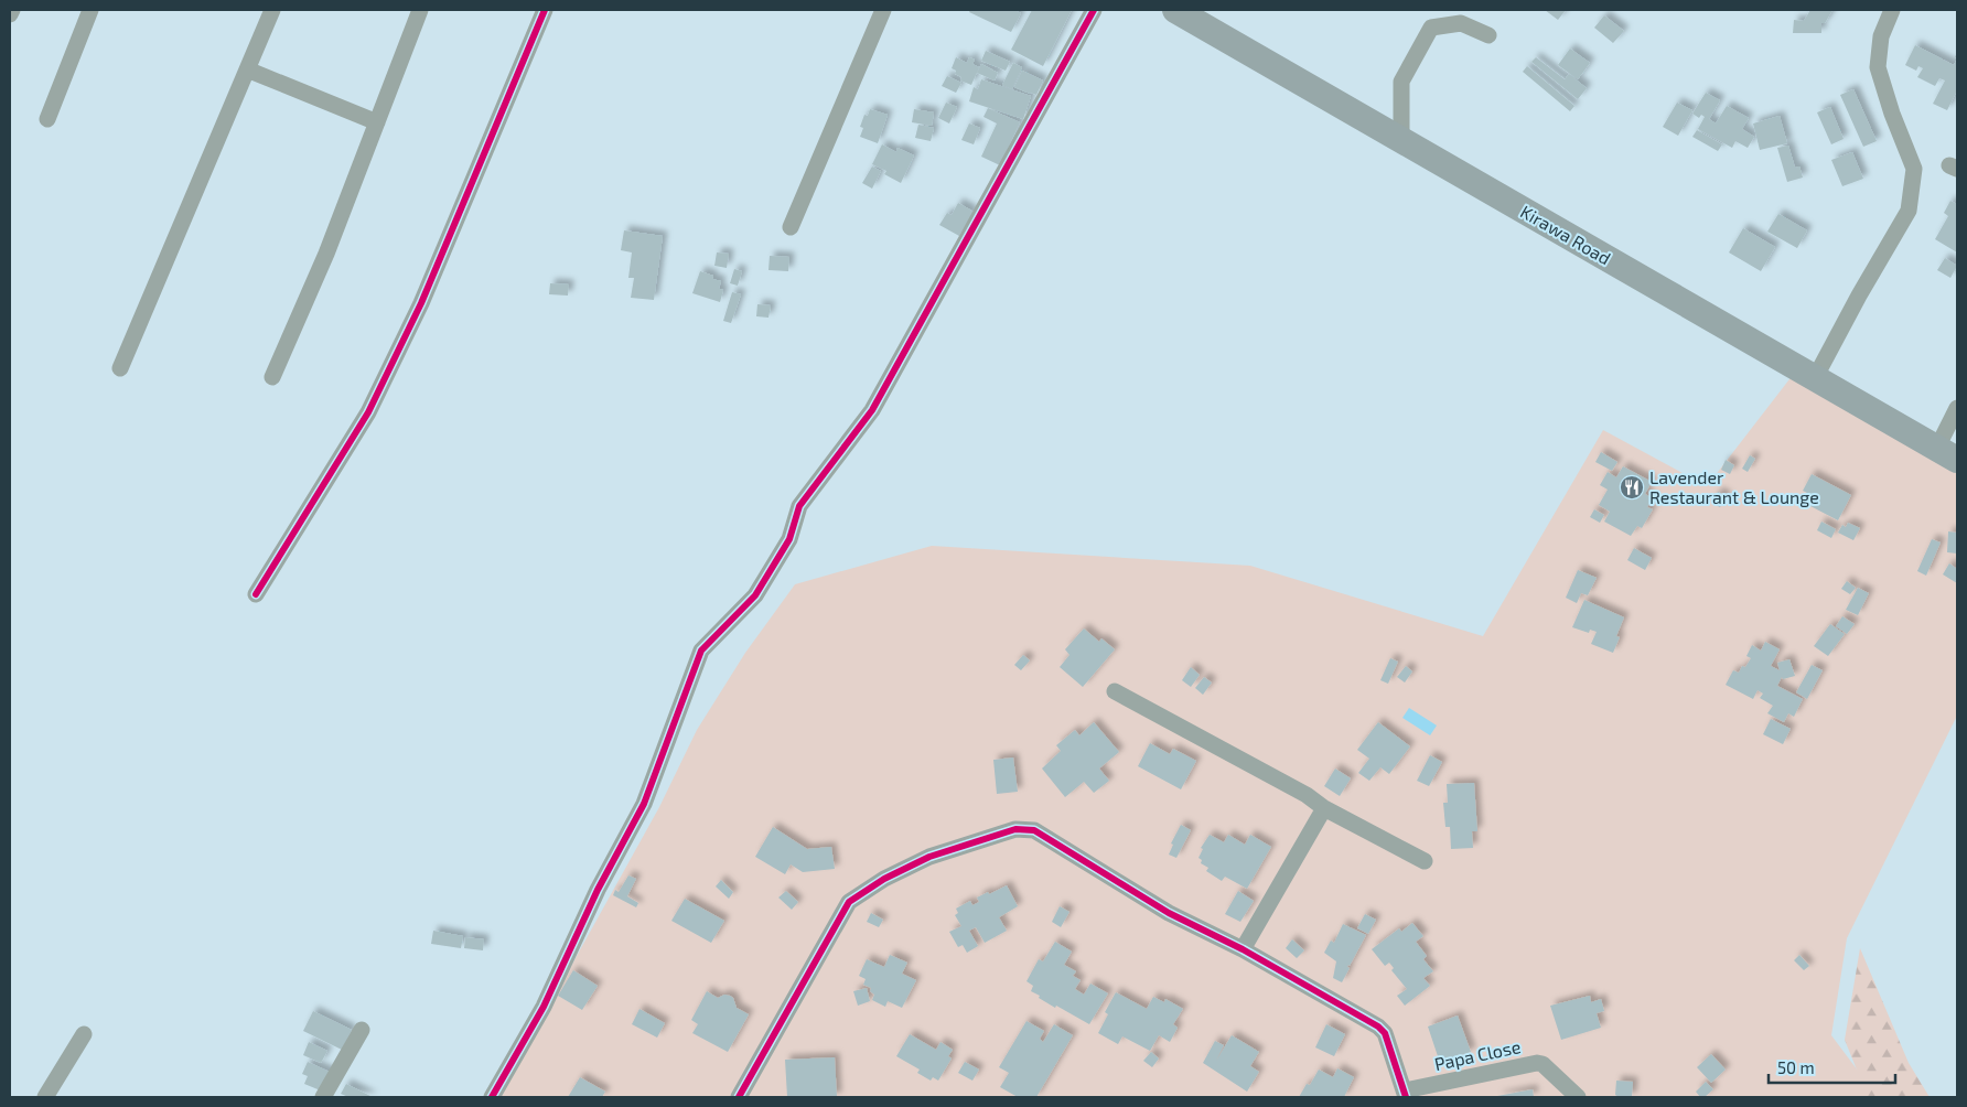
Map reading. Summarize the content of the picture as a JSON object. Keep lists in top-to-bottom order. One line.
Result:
{"streets":{"main road":["Kirawa Road"],"street":["Papa Close"]},"places":{"restaurant":["Lavender Restaurant & Lounge"]},"scale_bar":"50 m"}
